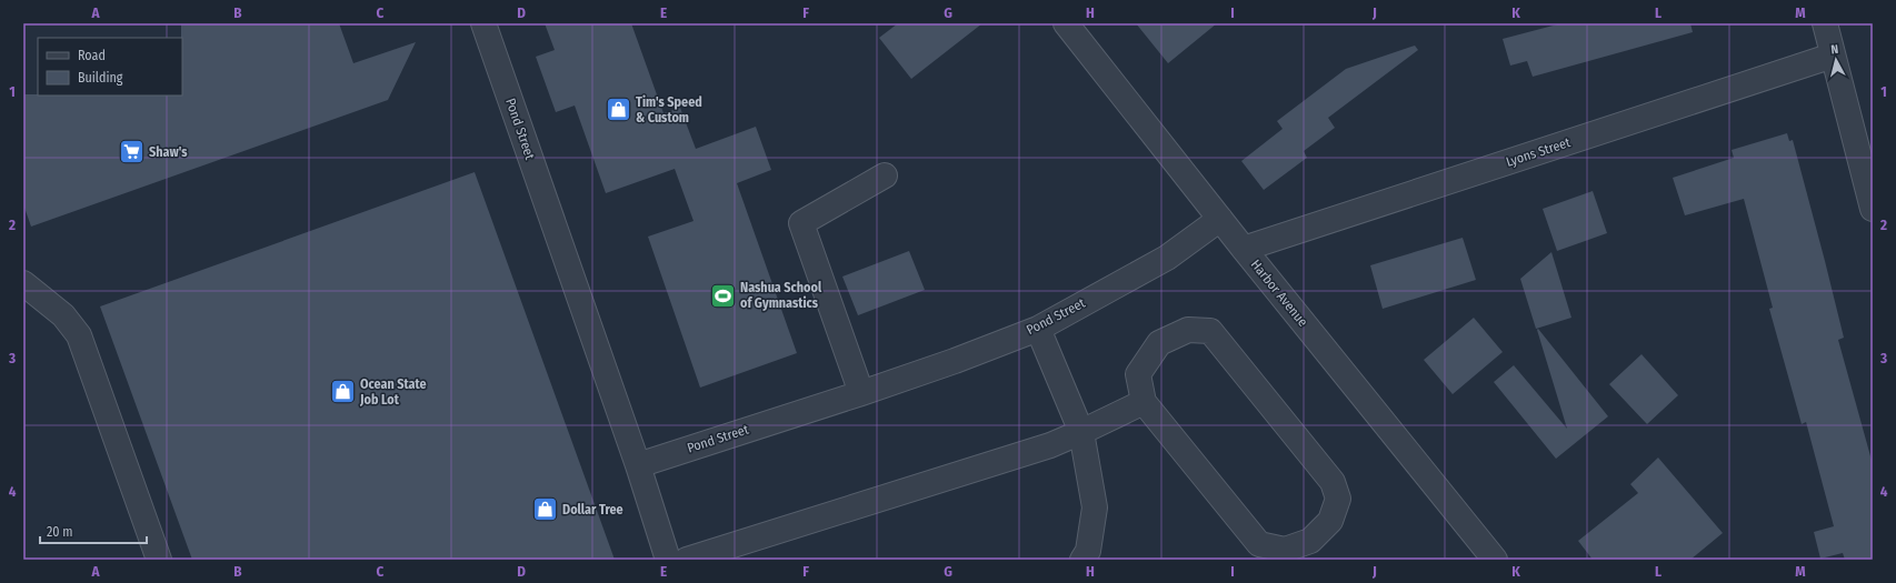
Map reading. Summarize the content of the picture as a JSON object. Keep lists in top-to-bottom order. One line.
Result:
{"streets":{"street":["Pond Street","Lyons Street","Harbor Avenue"]},"crossings":[["Pond Street","Harbor Avenue"],["Lyons Street","Harbor Avenue"]],"places":{"shop":["Tim's Speed & Custom","Ocean State Job Lot","Dollar Tree"],"supermarket":["Shaw's"],"sports":["Nashua School of Gymnastics"]},"legend":["Road","Building"],"scale_bar":"20 m","north":"top","grid":{"columns":["A","B","C","D","E","F","G","H","I","J","K","L","M"],"rows":["1","2","3","4"]}}
